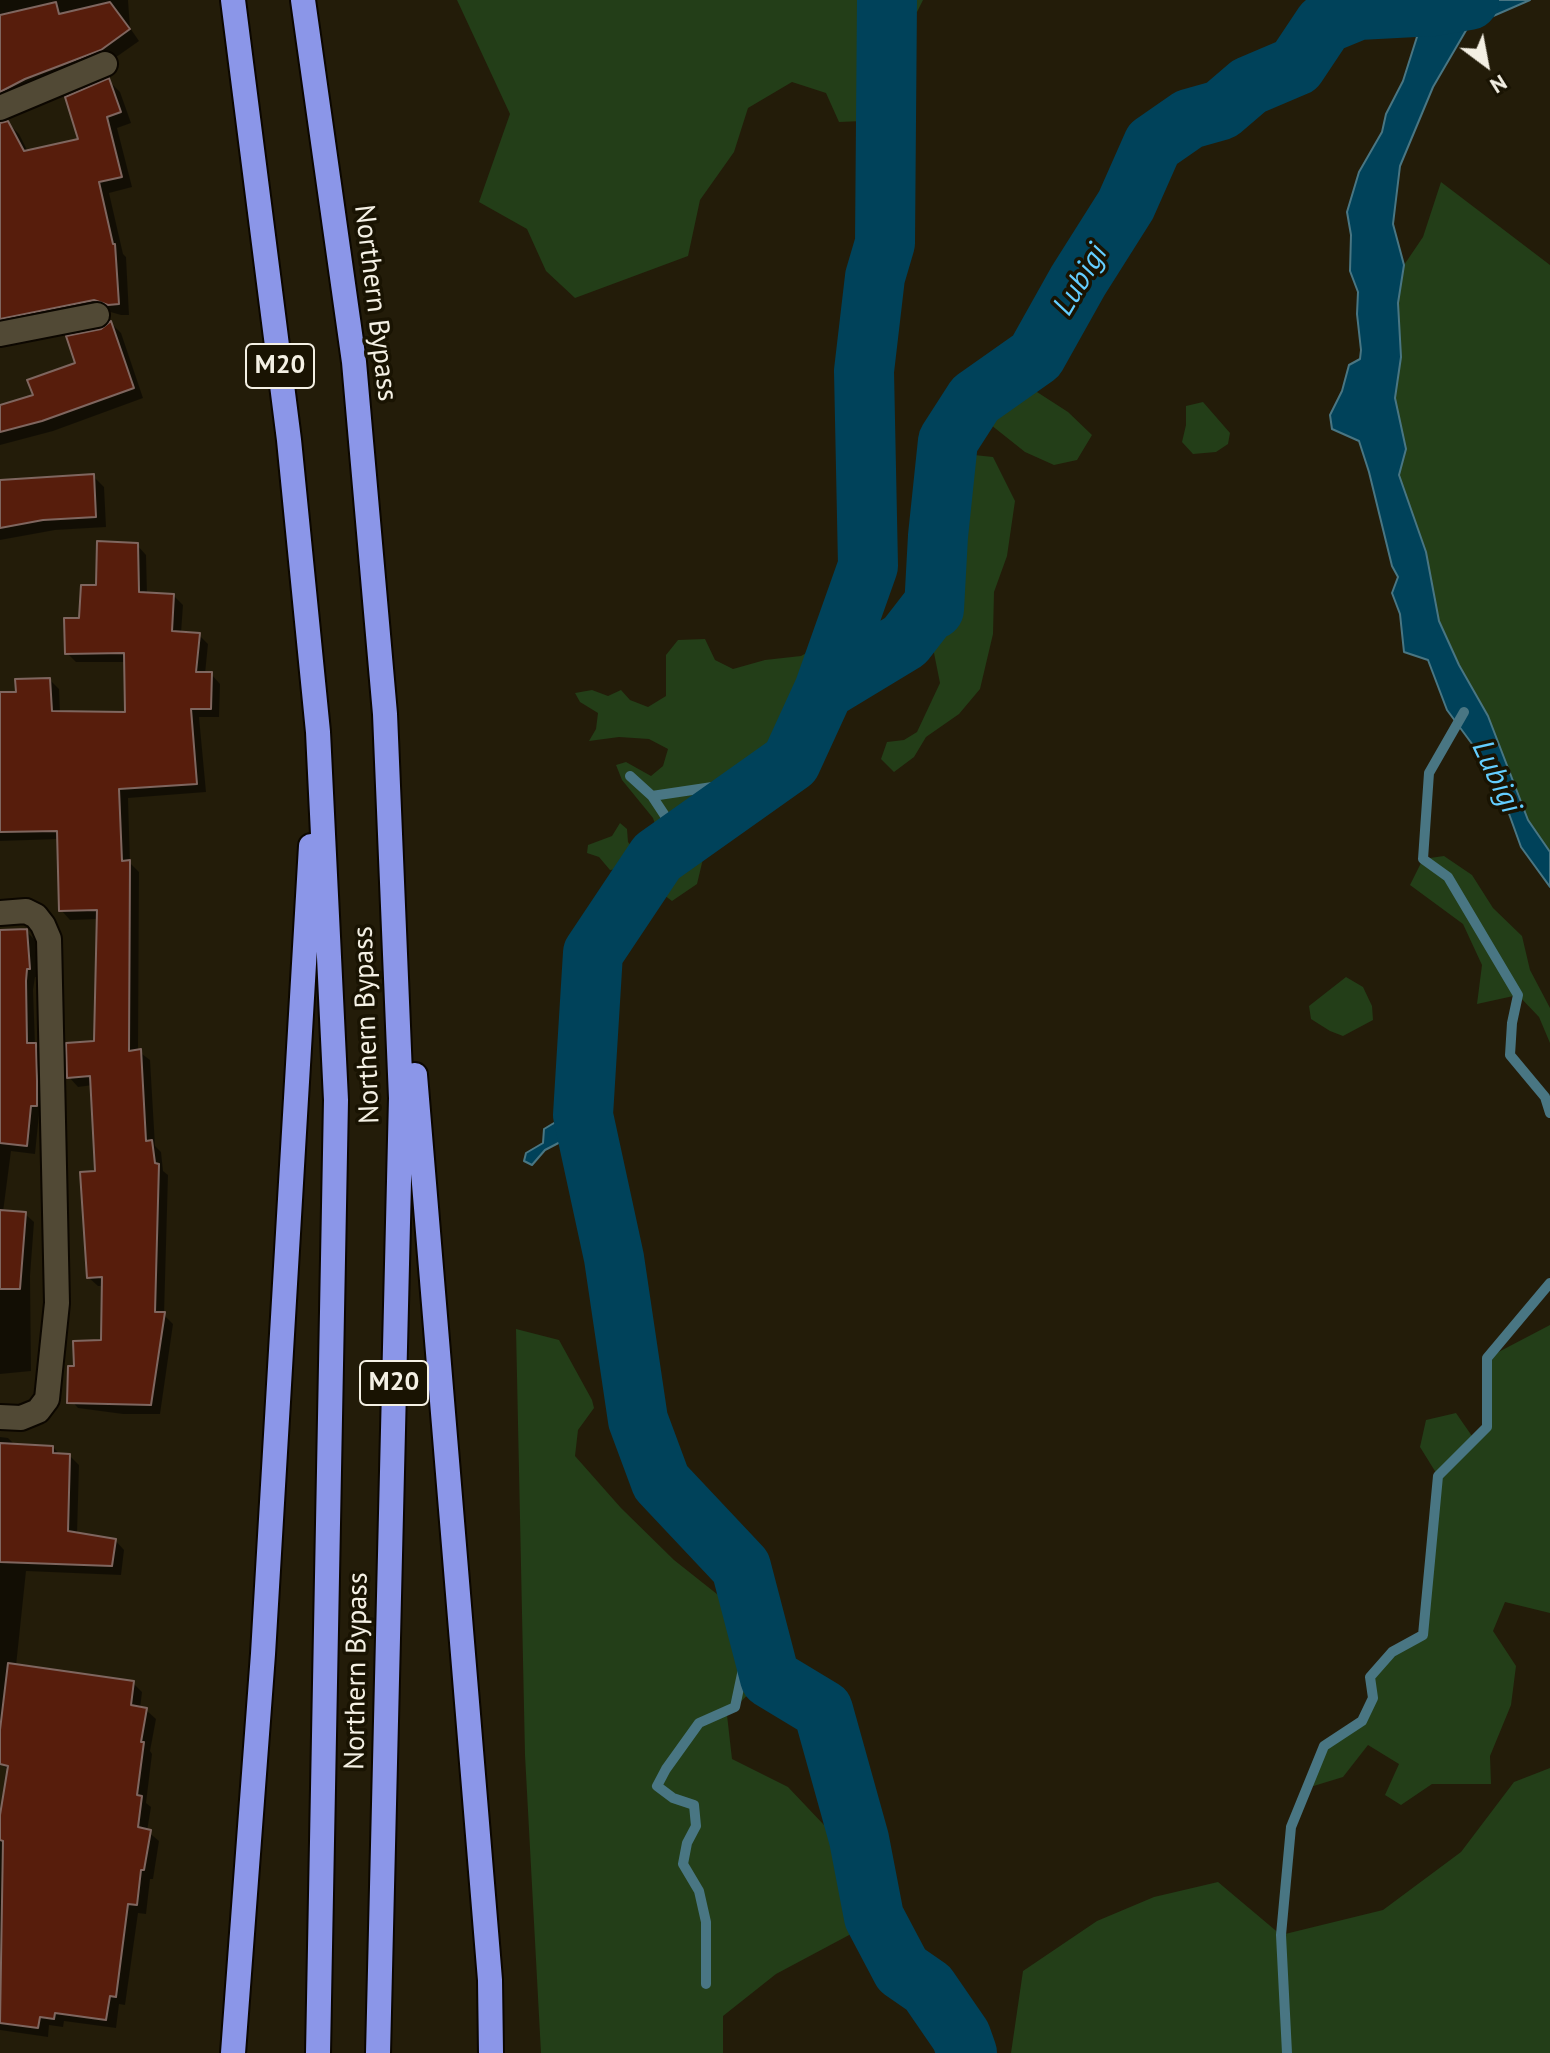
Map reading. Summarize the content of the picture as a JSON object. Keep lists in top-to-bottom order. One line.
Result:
{"streets":{"highway":["Northern Bypass","M20"]},"water":["Lubigi"],"north":"bottom right"}
